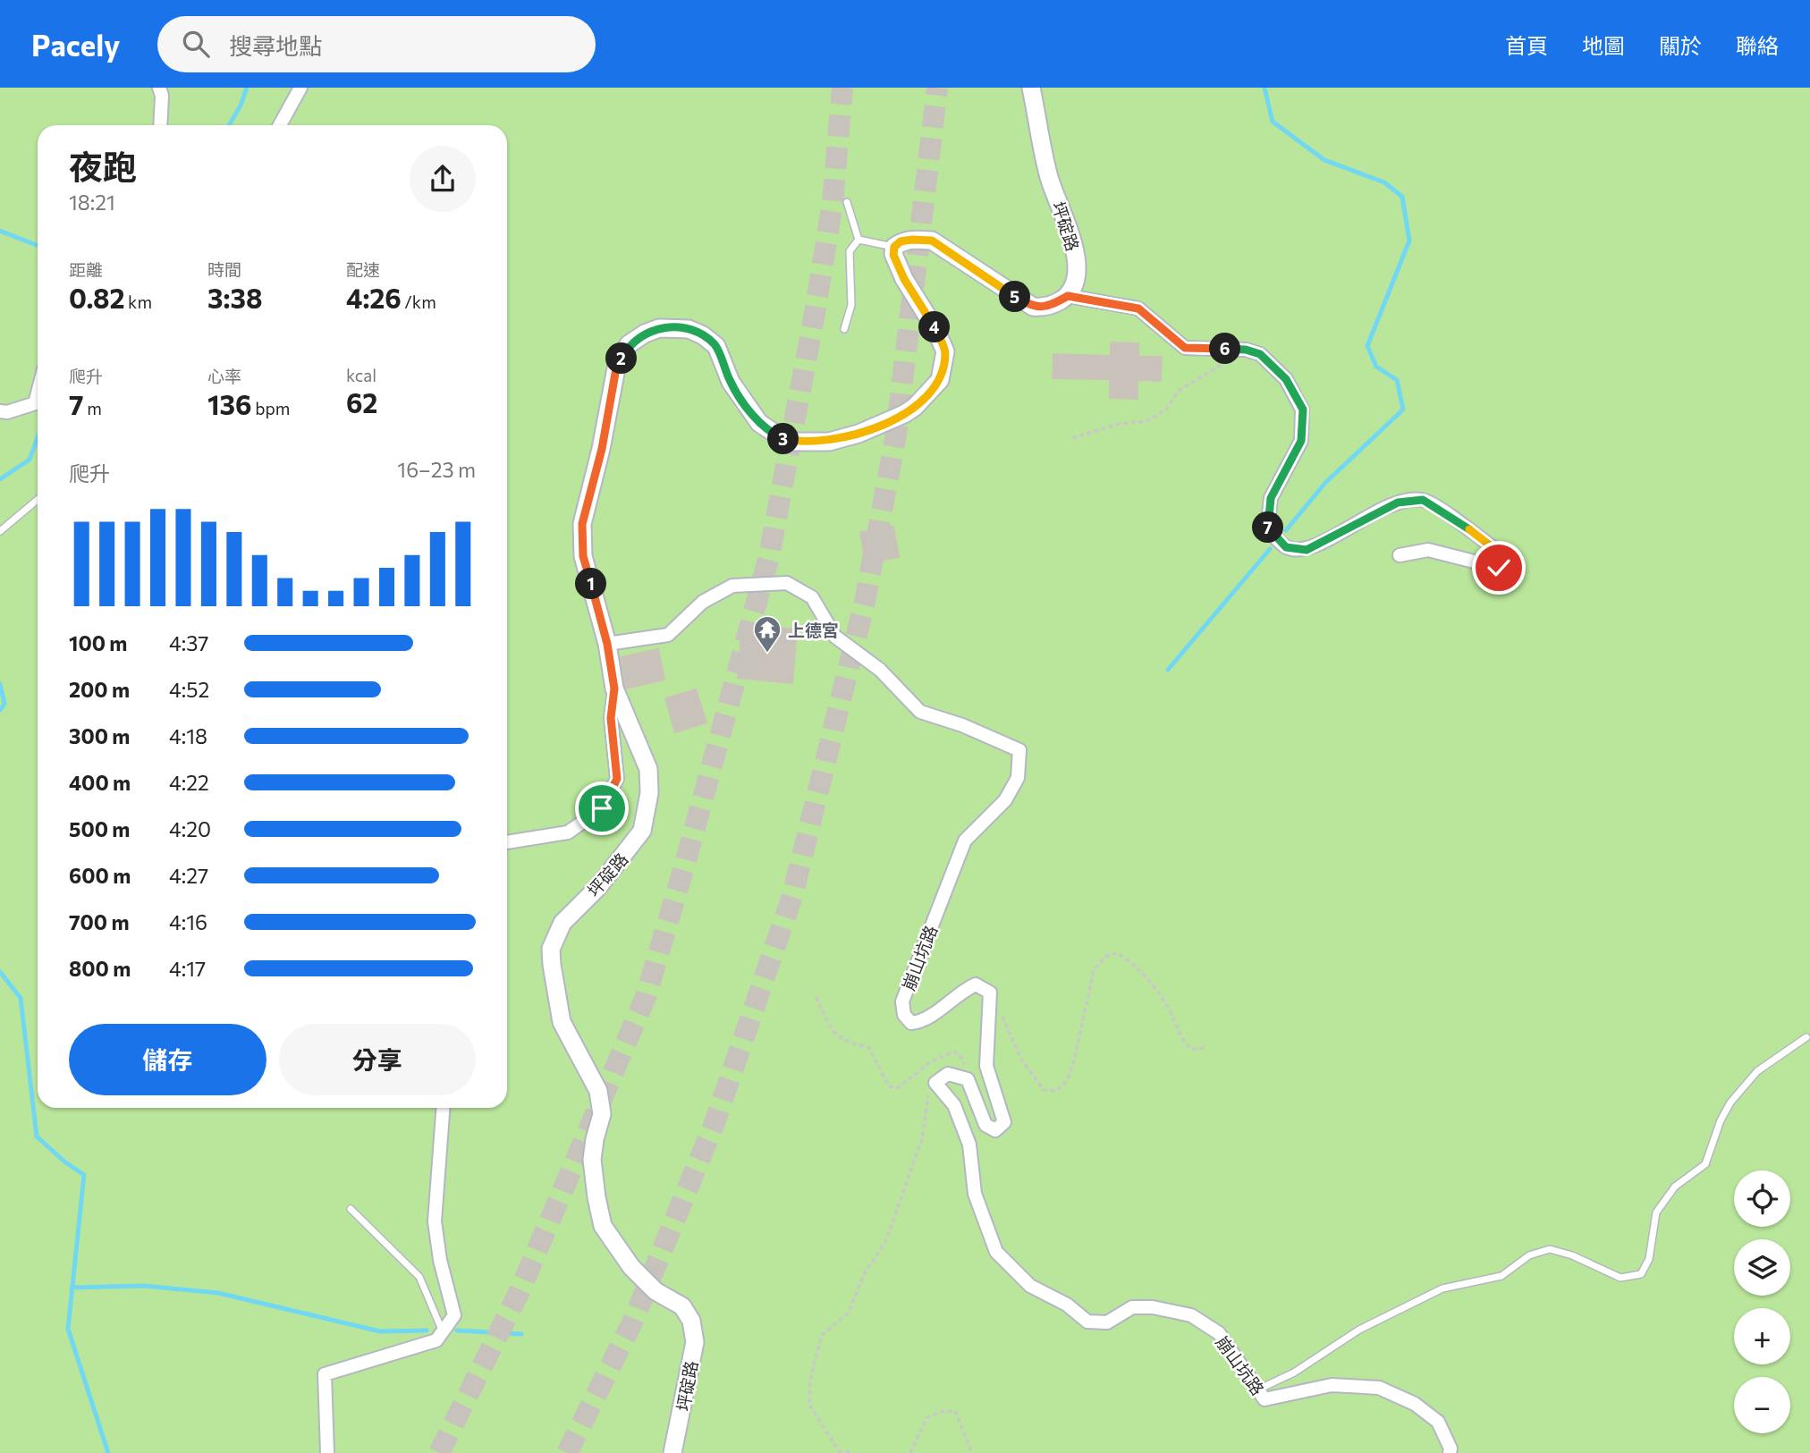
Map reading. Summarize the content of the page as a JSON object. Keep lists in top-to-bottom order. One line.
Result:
{"streets":{"main road":["坪碇路"],"street":["崩山坑路"]},"crossings":[["坪碇路","崩山坑路"]],"places":{"temple":["上德宮"]},"page":{"header":"Pacely","search":"搜尋地點","nav":["首頁","地圖","關於","聯絡"],"heading":["夜跑","18:21"],"stats":[["距離","0.82 km"],["時間","3:38"],["配速","4:26 /km"],["爬升","7 m"],["心率","136 bpm"],["kcal","62"]],"pins":["5","4","6","2","3","7","1"],"chart":["爬升","16–23 m"],"list":[{"name":"100 m","note":"4:37"},{"name":"200 m","note":"4:52"},{"name":"300 m","note":"4:18"},{"name":"400 m","note":"4:22"},{"name":"500 m","note":"4:20"},{"name":"600 m","note":"4:27"},{"name":"700 m","note":"4:16"},{"name":"800 m","note":"4:17"}],"buttons":["儲存","分享"],"map_buttons":["+","−"]}}
